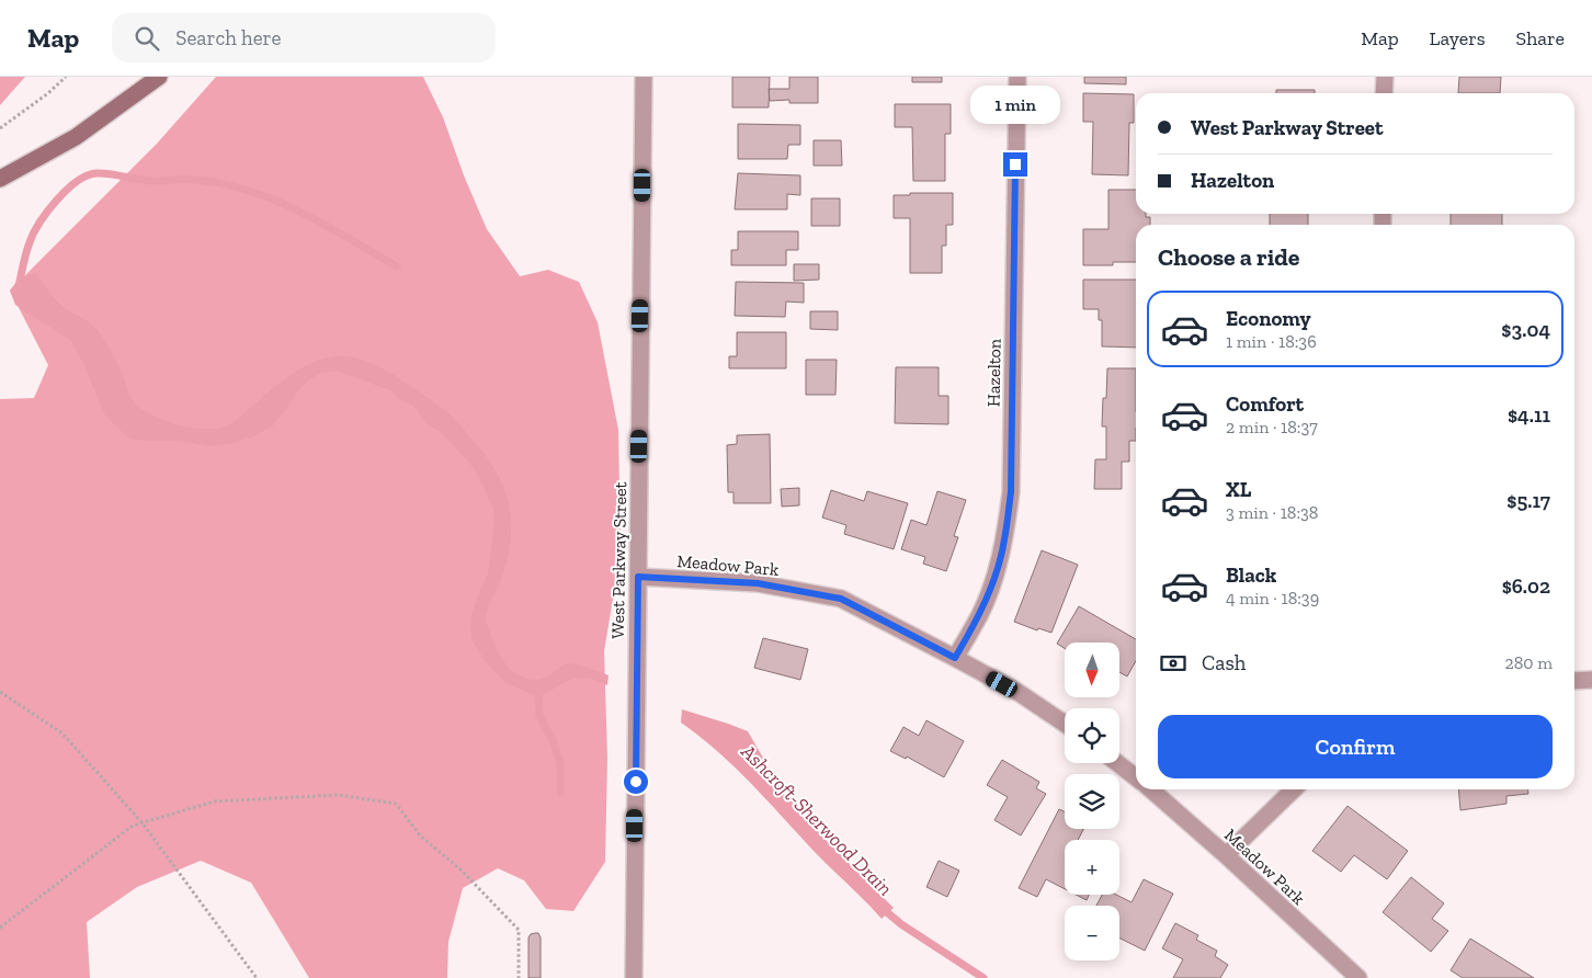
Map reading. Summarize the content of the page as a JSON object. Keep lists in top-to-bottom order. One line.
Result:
{"streets":{"street":["Hazelton","West Parkway Street","Meadow Park"]},"crossings":[["Hazelton","Meadow Park"],["West Parkway Street","Meadow Park"]],"water":["Ashcroft-Sherwood Drain"],"north":"bottom","page":{"header":"Map","search":"Search here","nav":["Map","Layers","Share"],"bubble":"1 min","banner":["West Parkway Street","Hazelton"],"heading":"Choose a ride","list":[{"name":"Economy","note":"1 min · 18:36","value":"$3.04"},{"name":"Comfort","note":"2 min · 18:37","value":"$4.11"},{"name":"XL","note":"3 min · 18:38","value":"$5.17"},{"name":"Black","note":"4 min · 18:39","value":"$6.02"}],"pay":["Cash","280 m"],"map_buttons":["+","−"],"buttons":"Confirm"}}
